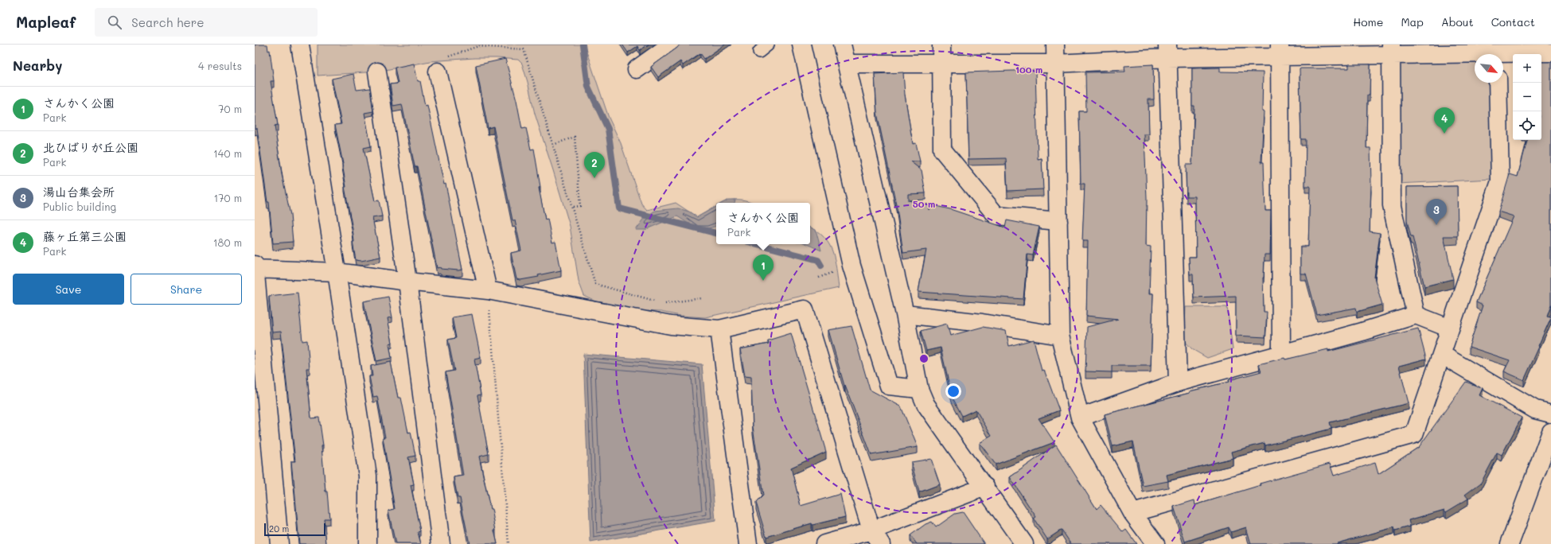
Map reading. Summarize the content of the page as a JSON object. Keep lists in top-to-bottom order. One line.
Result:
{"scale_bar":"20 m","north":"bottom right","page":{"header":"Mapleaf","search":"Search here","nav":["Home","Map","About","Contact"],"heading":["Nearby","4 results"],"map_buttons":["+","−"],"list":[{"mark":"1","name":"さんかく公園","note":"Park","value":"70 m"},{"mark":"2","name":"北ひばりが丘公園","note":"Park","value":"140 m"},{"mark":"3","name":"湯山台集会所","note":"Public building","value":"170 m"},{"mark":"4","name":"藤ヶ丘第三公園","note":"Park","value":"180 m"}],"pins":["4","2","3","1"],"popup":["さんかく公園","Park"],"buttons":["Save","Share"],"scale":"20 m"},"rings":["100 m","50 m"]}
